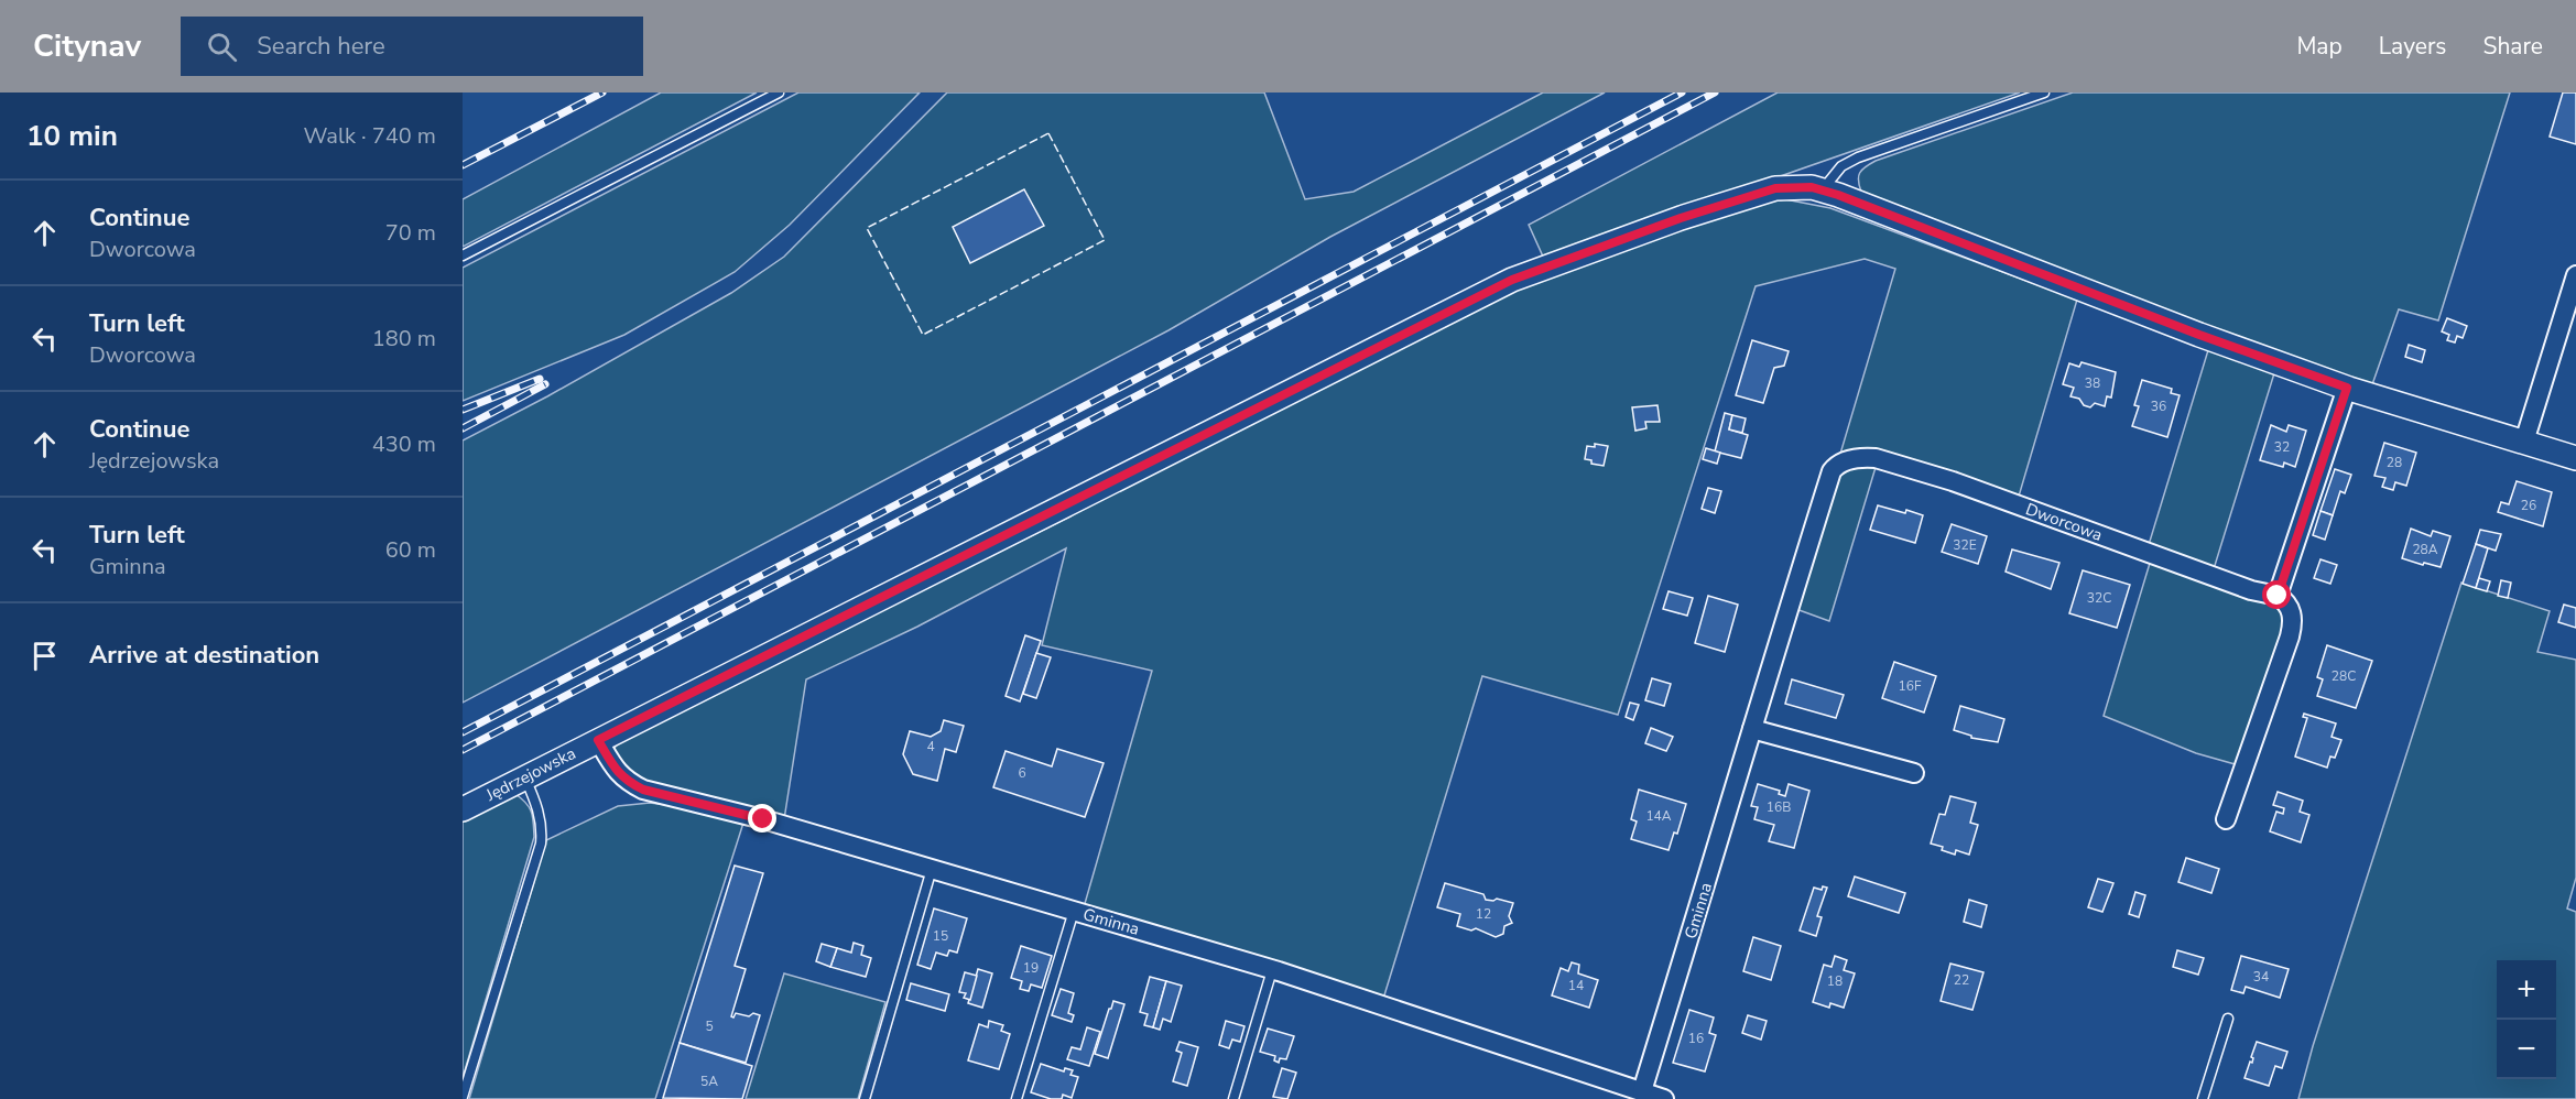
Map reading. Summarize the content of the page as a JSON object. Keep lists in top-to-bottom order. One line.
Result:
{"streets":{"street":["Dworcowa","Jędrzejowska","Gminna"]},"crossings":[["Dworcowa","Gminna"],["Jędrzejowska","Gminna"]],"house_numbers":["38","36","32","28","26","32E","28A","32C","28C","16F","4","6","16B","14A","12","15","19","34","22","18","14","5","16","5A"],"page":{"header":"Citynav","search":"Search here","nav":["Map","Layers","Share"],"heading":["10 min","Walk · 740 m"],"list":[["Continue","Dworcowa","70 m"],["Turn left","Dworcowa","180 m"],["Continue","Jędrzejowska","430 m"],["Turn left","Gminna","60 m"],"Arrive at destination"],"map_buttons":["+","−"]}}
